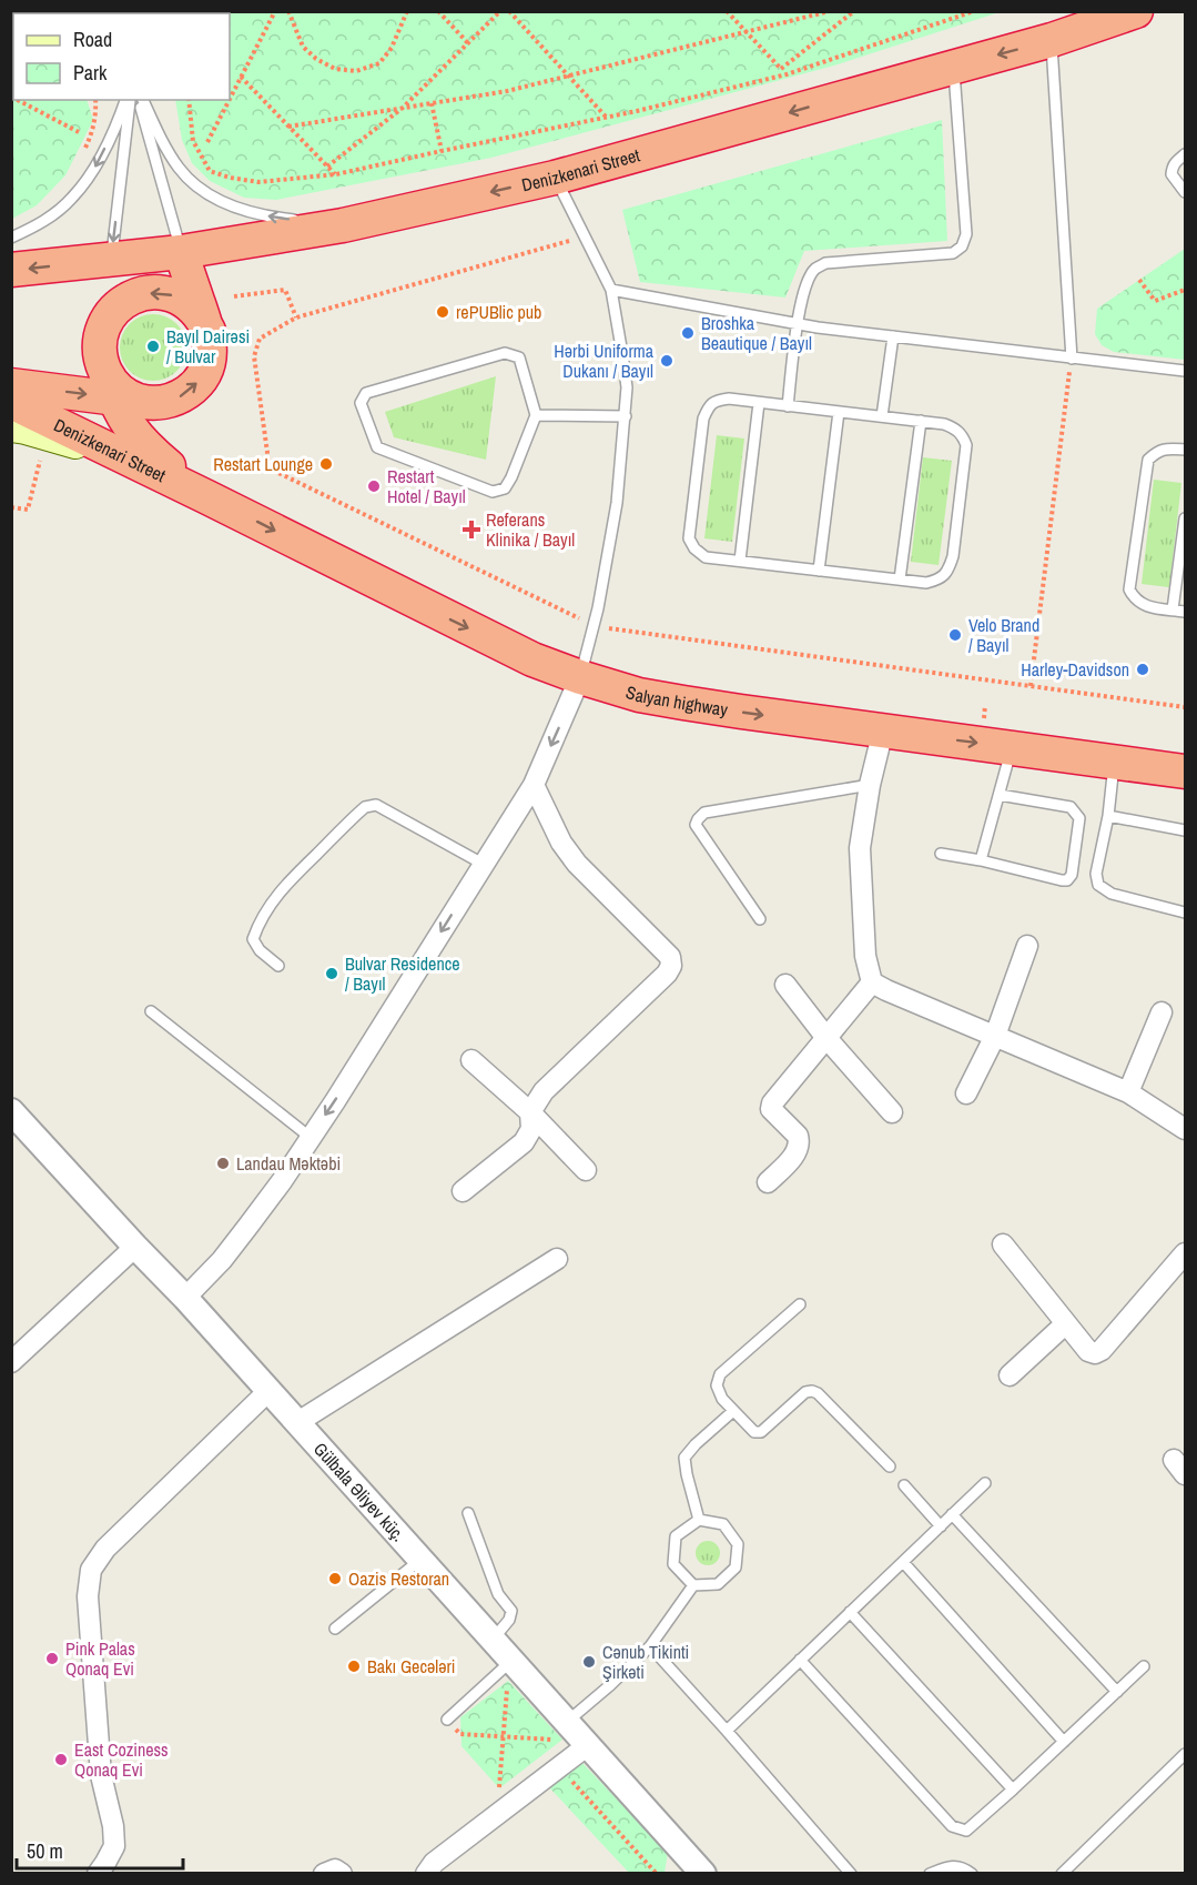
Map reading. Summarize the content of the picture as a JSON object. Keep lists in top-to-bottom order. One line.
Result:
{"streets":{"highway":["Denizkenari Street","Salyan highway"],"street":["Gülbala Əliyev küç."]},"crossings":[["Denizkenari Street","Salyan highway"]],"one_way":["Denizkenari Street","Salyan highway"],"places":{"other":["rePUBlic pub","Broshka Beautique / Bayıl","Bayıl Dairəsi / Bulvar","Hərbi Uniforma Dukanı / Bayıl","Restart Lounge","Restart Hotel / Bayıl","Velo Brand / Bayıl","Harley-Davidson","Bulvar Residence / Bayıl","Landau Məktəbi","Oazis Restoran","Pink Palas Qonaq Evi","Cənub Tikinti Şirkəti","Bakı Gecələri","East Coziness Qonaq Evi"],"health":["Referans Klinika / Bayıl"]},"legend":["Road","Park"],"scale_bar":"50 m"}
